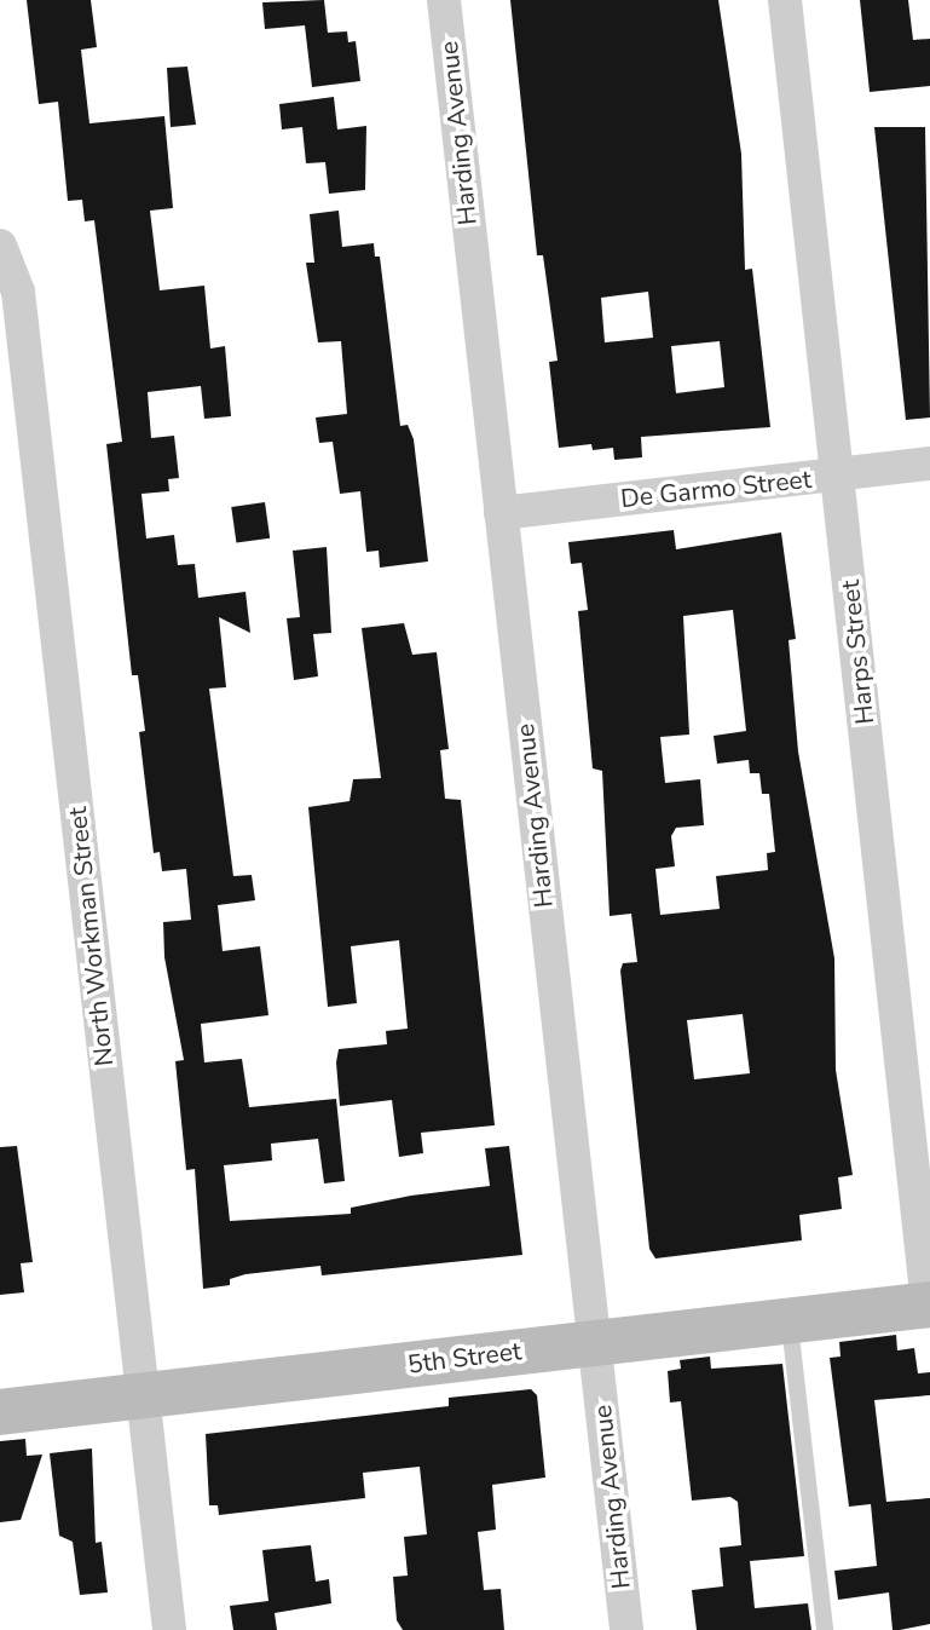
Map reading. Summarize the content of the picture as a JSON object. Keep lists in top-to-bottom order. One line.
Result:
{"streets":{"street":["Harding Avenue","De Garmo Street","Harps Street","North Workman Street","5th Street"]},"crossings":[["Harding Avenue","De Garmo Street"],["Harding Avenue","5th Street"],["De Garmo Street","Harps Street"],["Harps Street","5th Street"],["North Workman Street","5th Street"]]}
